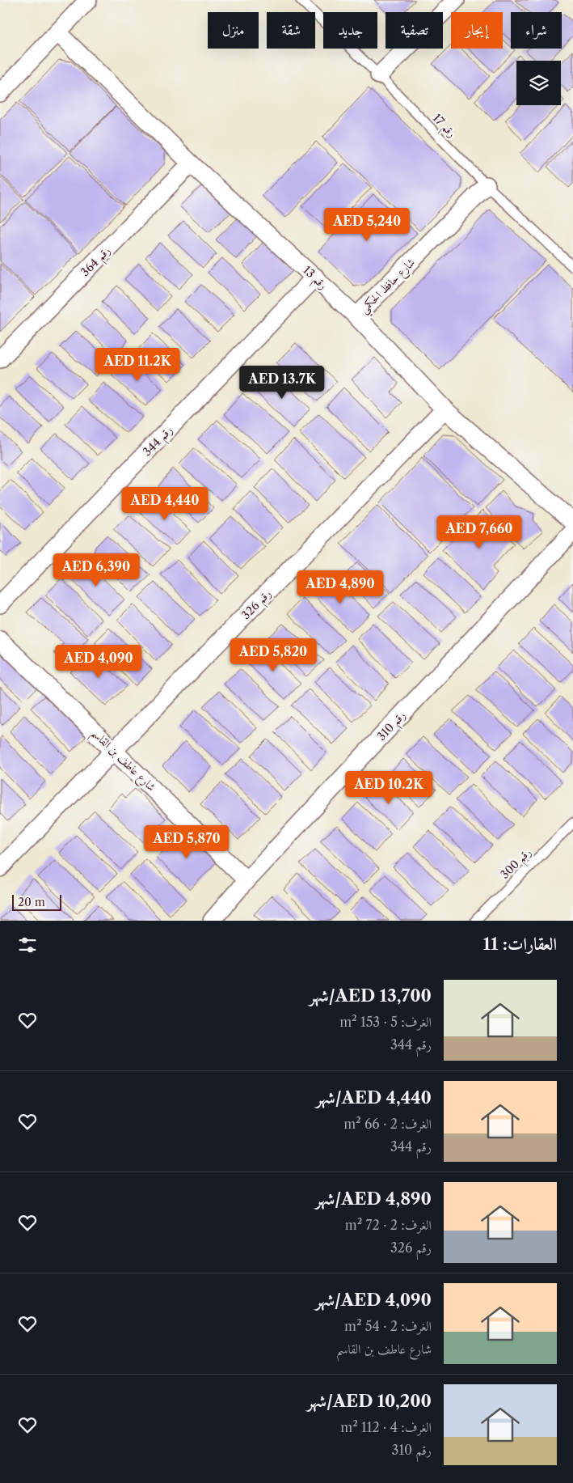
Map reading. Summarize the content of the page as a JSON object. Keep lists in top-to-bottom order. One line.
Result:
{"streets":{"street":["رقم 364","رقم 13","شارع حافظ الحكمي","رقم 344","رقم 326","رقم 310","شارع عاطف بن القاسم"],"lane":["رقم 17","رقم 300"]},"crossings":[["رقم 17","شارع حافظ الحكمي"],["رقم 364","رقم 13"],["رقم 13","شارع حافظ الحكمي"],["رقم 13","رقم 344"],["رقم 13","رقم 326"],["رقم 326","شارع عاطف بن القاسم"],["رقم 310","شارع عاطف بن القاسم"]],"scale_bar":"20 m","page":{"chip":["شراء","إيجار","تصفية","جديد","شقة","منزل"],"price":["AED 5,240","AED 11.2K","AED 13.7K","AED 4,440","AED 7,660","AED 6,390","AED 4,890","AED 5,820","AED 4,090","AED 10.2K","AED 5,870"],"scale":"20 m","heading":"العقارات: 11","list":[{"name":"AED 13,700/شهر","note":"الغرف: 5 · 153 m² · رقم 344"},{"name":"AED 4,440/شهر","note":"الغرف: 2 · 66 m² · رقم 344"},{"name":"AED 4,890/شهر","note":"الغرف: 2 · 72 m² · رقم 326"},{"name":"AED 4,090/شهر","note":"الغرف: 2 · 54 m² · شارع عاطف بن القاسم"},{"name":"AED 10,200/شهر","note":"الغرف: 4 · 112 m² · رقم 310"}]}}
